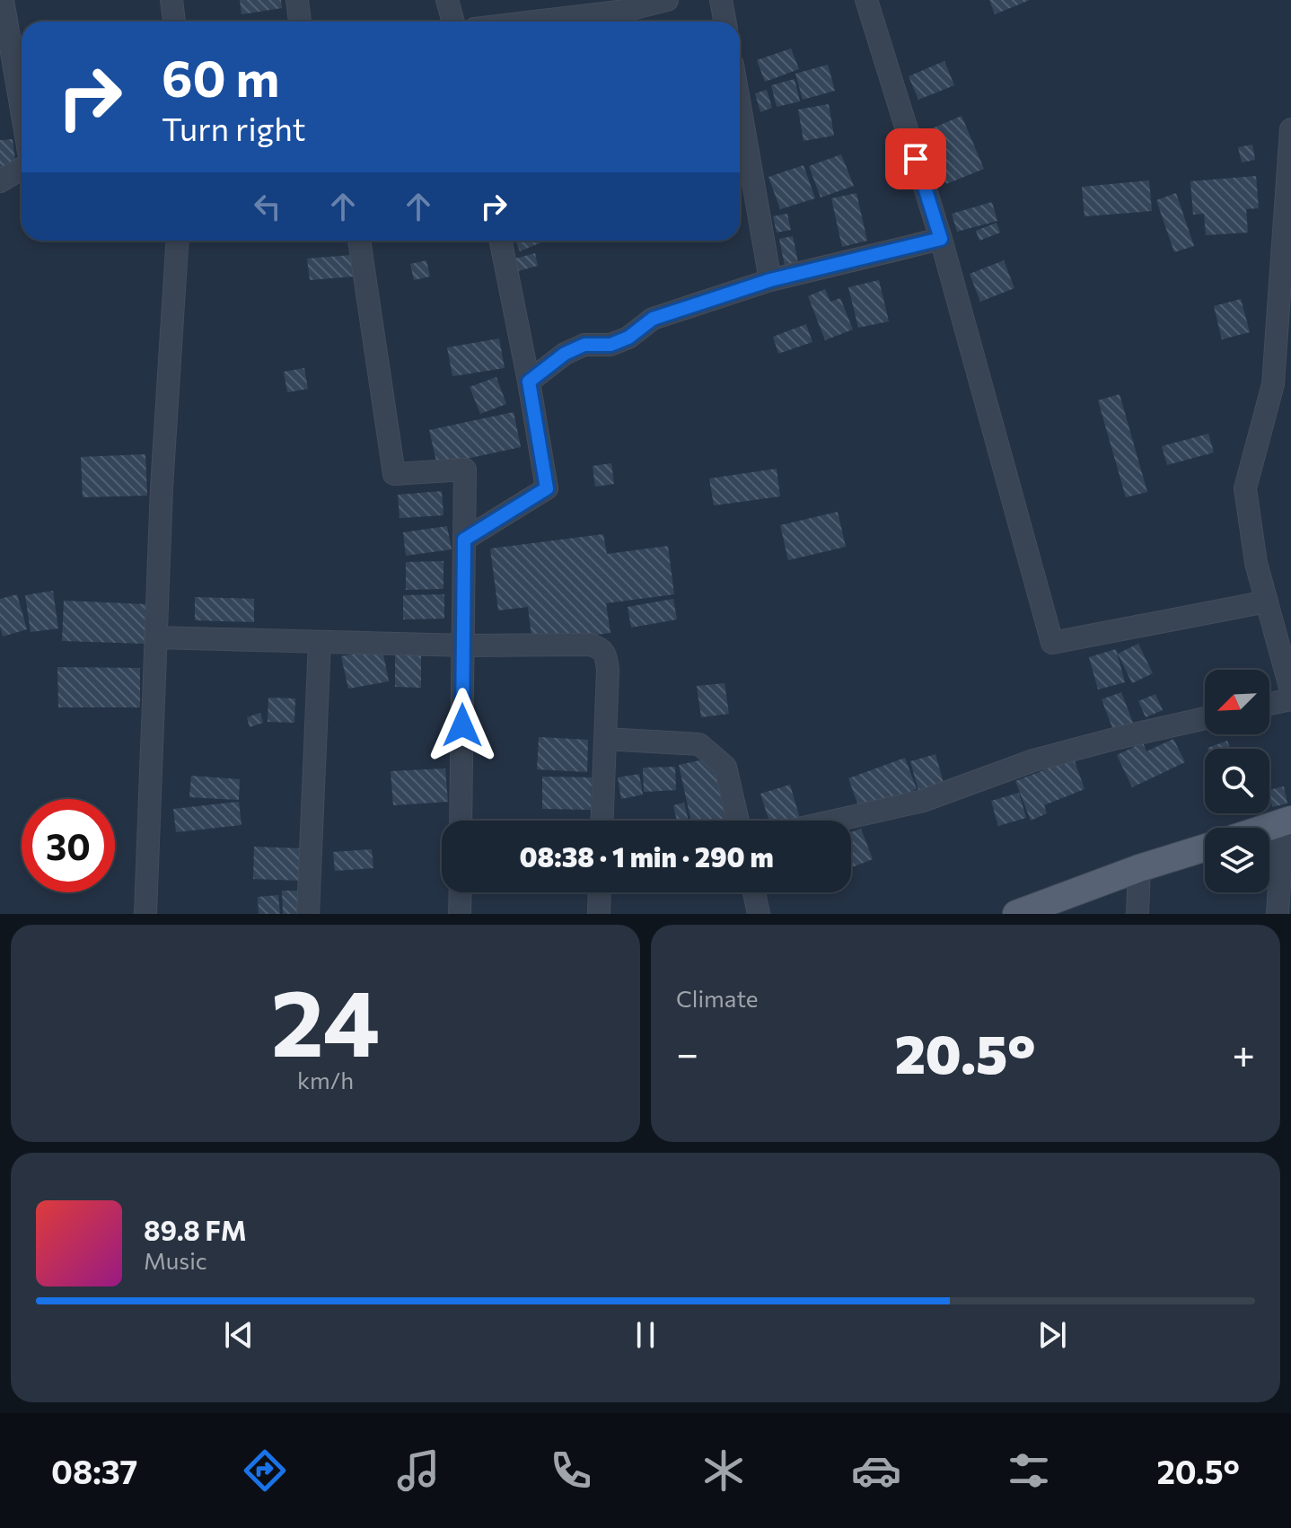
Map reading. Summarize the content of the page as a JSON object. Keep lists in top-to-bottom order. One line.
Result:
{"north":"bottom left","page":{"turn":["60 m","Turn right"],"limit":"30","trip":"08:38 · 1 min · 290 m","tile":[["24","km/h"],"Climate"],"heat":["−","20.5°","+"],"song":["89.8 FM","Music"],"tabs":["08:37","20.5°"]}}
